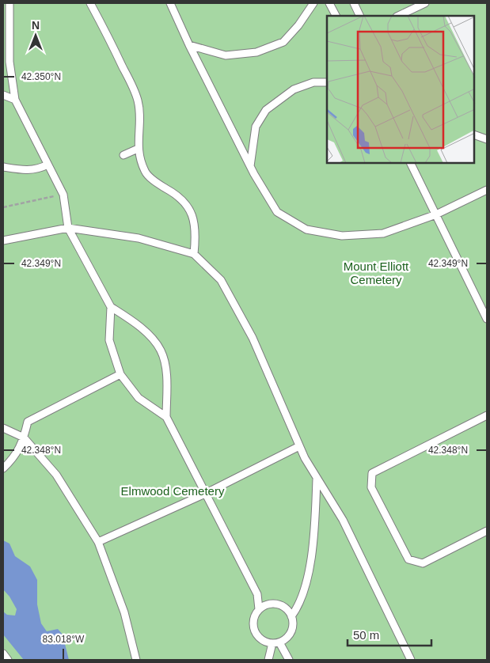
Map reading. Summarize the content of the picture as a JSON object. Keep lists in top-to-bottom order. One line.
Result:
{"parks":["Mount Elliott Cemetery","Elmwood Cemetery"],"scale_bar":"50 m","north":"top","coordinates":["42.350°N","42.349°N","42.348°N","83.018°W"]}
